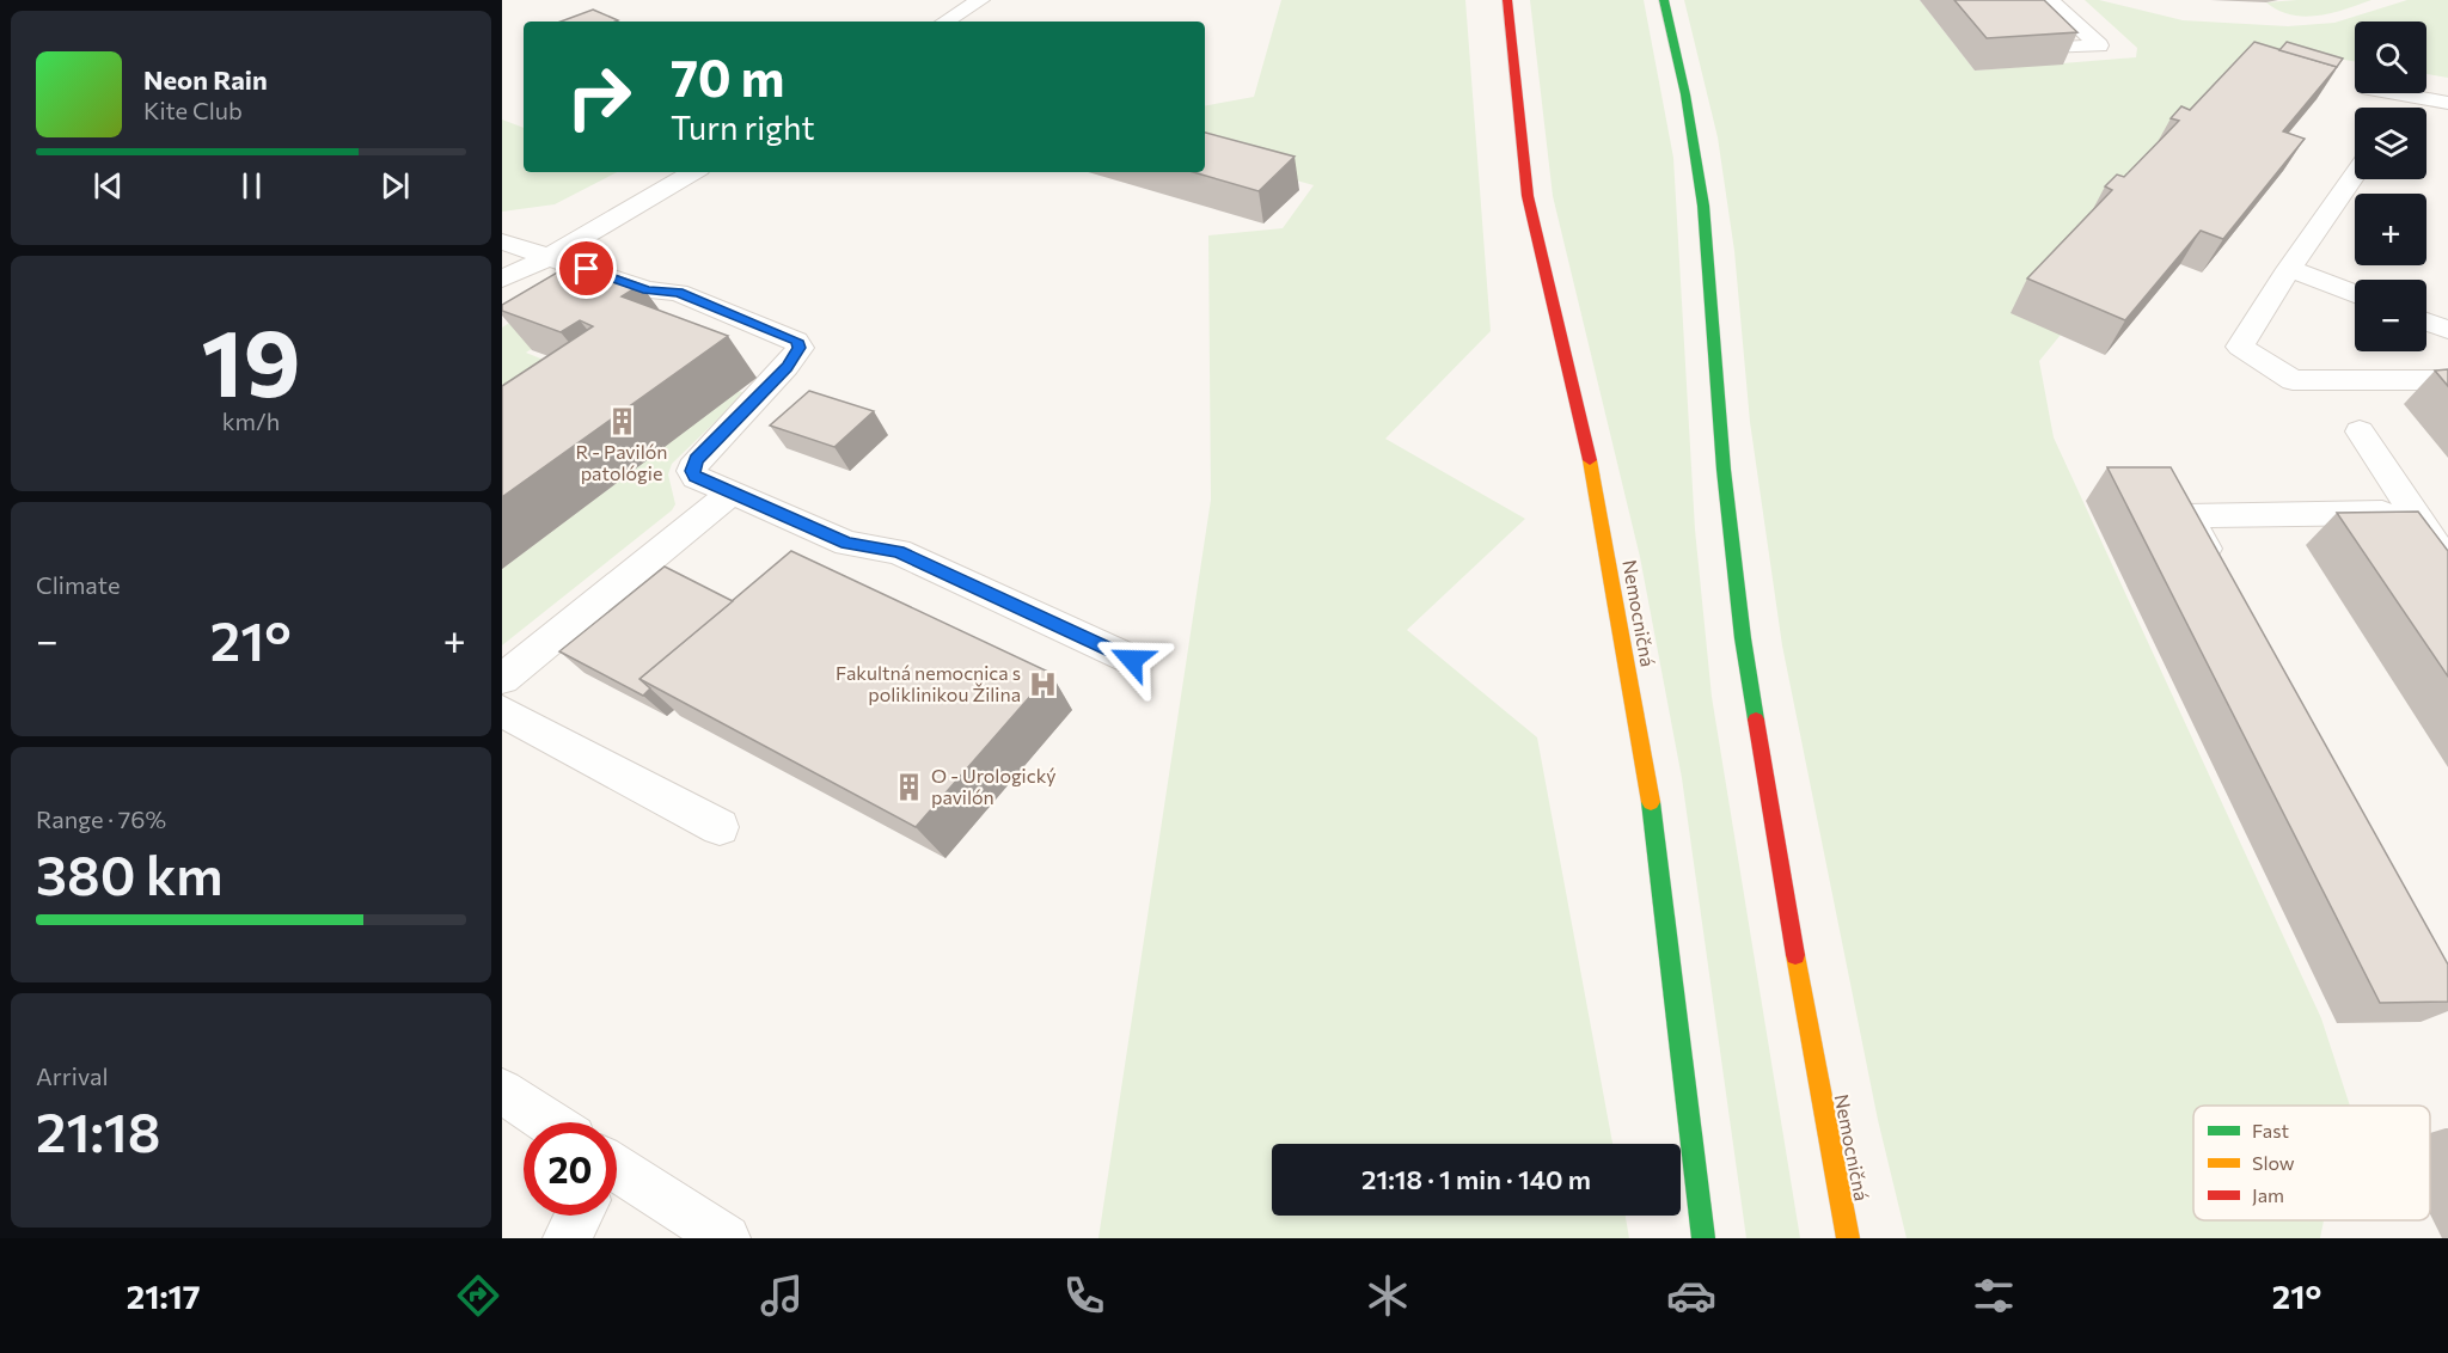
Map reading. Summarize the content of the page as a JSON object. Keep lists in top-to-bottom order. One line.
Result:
{"streets":{"main road":["Nemocničná"]},"places":{"building":["R - Pavilón patológie","O - Urologický pavilón"],"hospital":["Fakultná nemocnica s poliklinikou Žilina"]},"legend":["Fast","Slow","Jam"],"page":{"map_buttons":["+","−"],"turn":["70 m","Turn right"],"song":["Neon Rain","Kite Club"],"tile":[["19","km/h"],"Climate",["Range · 76%","380 km"],["Arrival","21:18"]],"heat":["−","21°","+"],"limit":"20","trip":"21:18 · 1 min · 140 m","tabs":["21:17","21°"]}}
